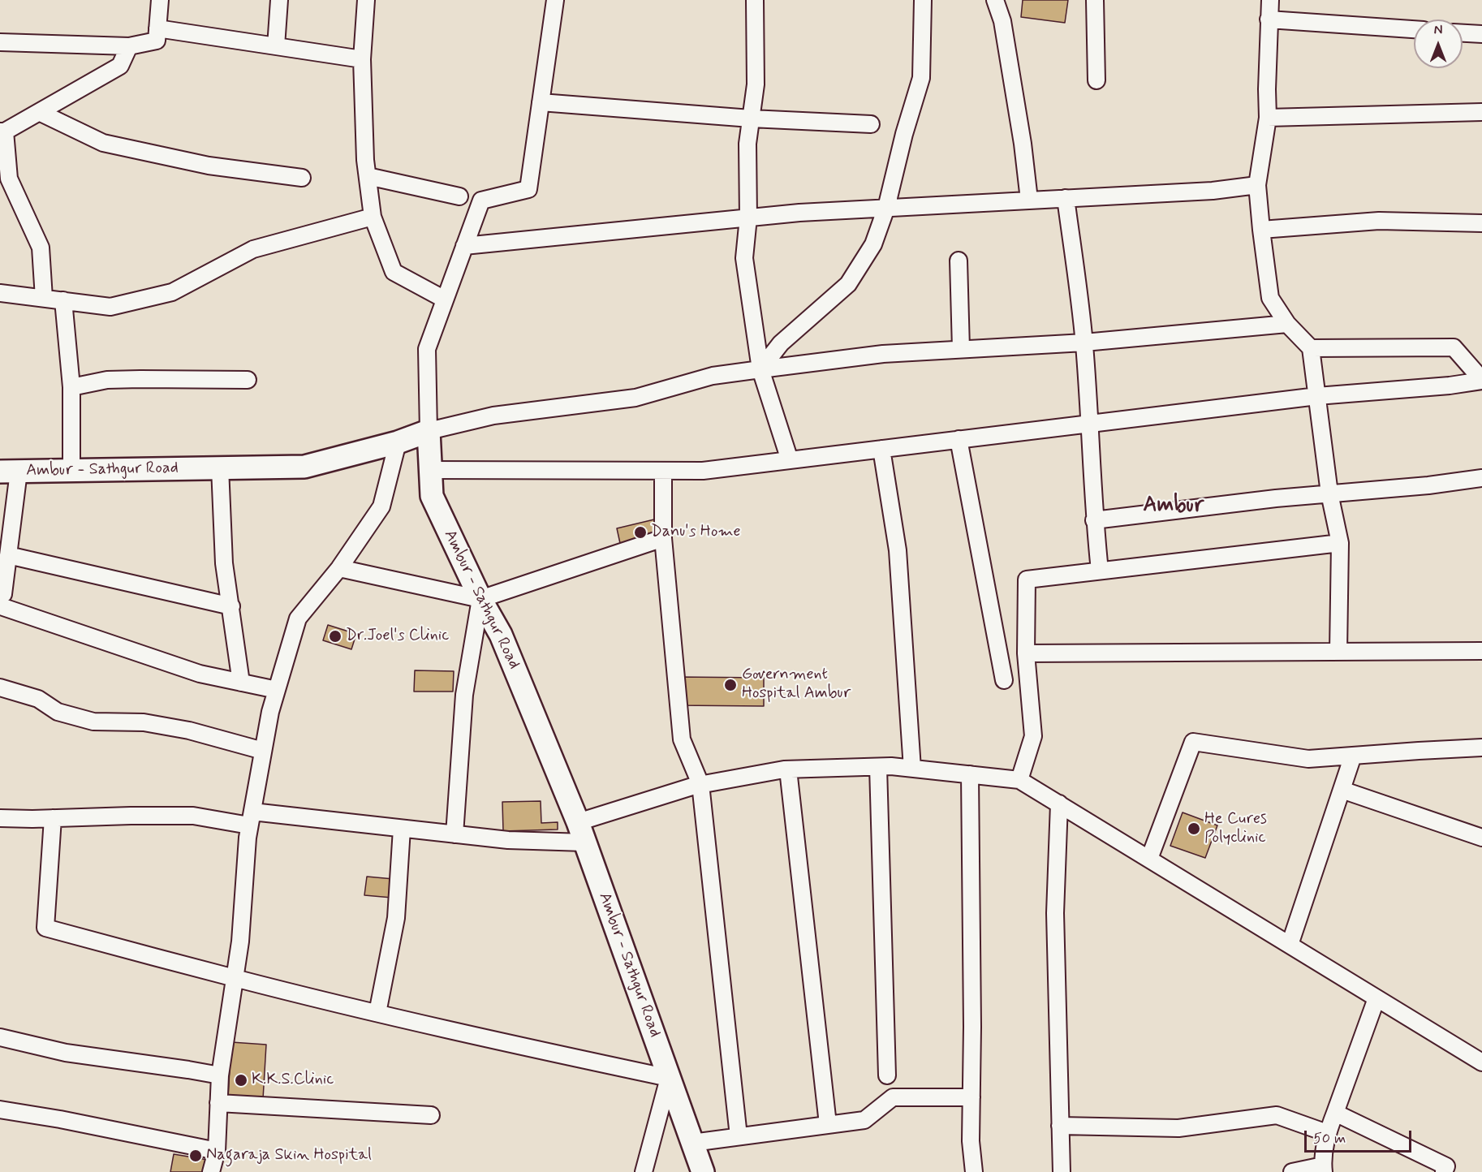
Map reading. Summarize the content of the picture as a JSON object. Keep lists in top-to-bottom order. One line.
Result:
{"streets":{"main road":["Ambur - Sathgur Road"]},"districts":["Ambur"],"places":["Danu's Home","Dr.Joel's Clinic","Government Hospital Ambur","He Cures Polyclinic","K.K.S.Clinic","Nagaraja Skin Hospital"],"scale_bar":"50 m","north":"top"}
